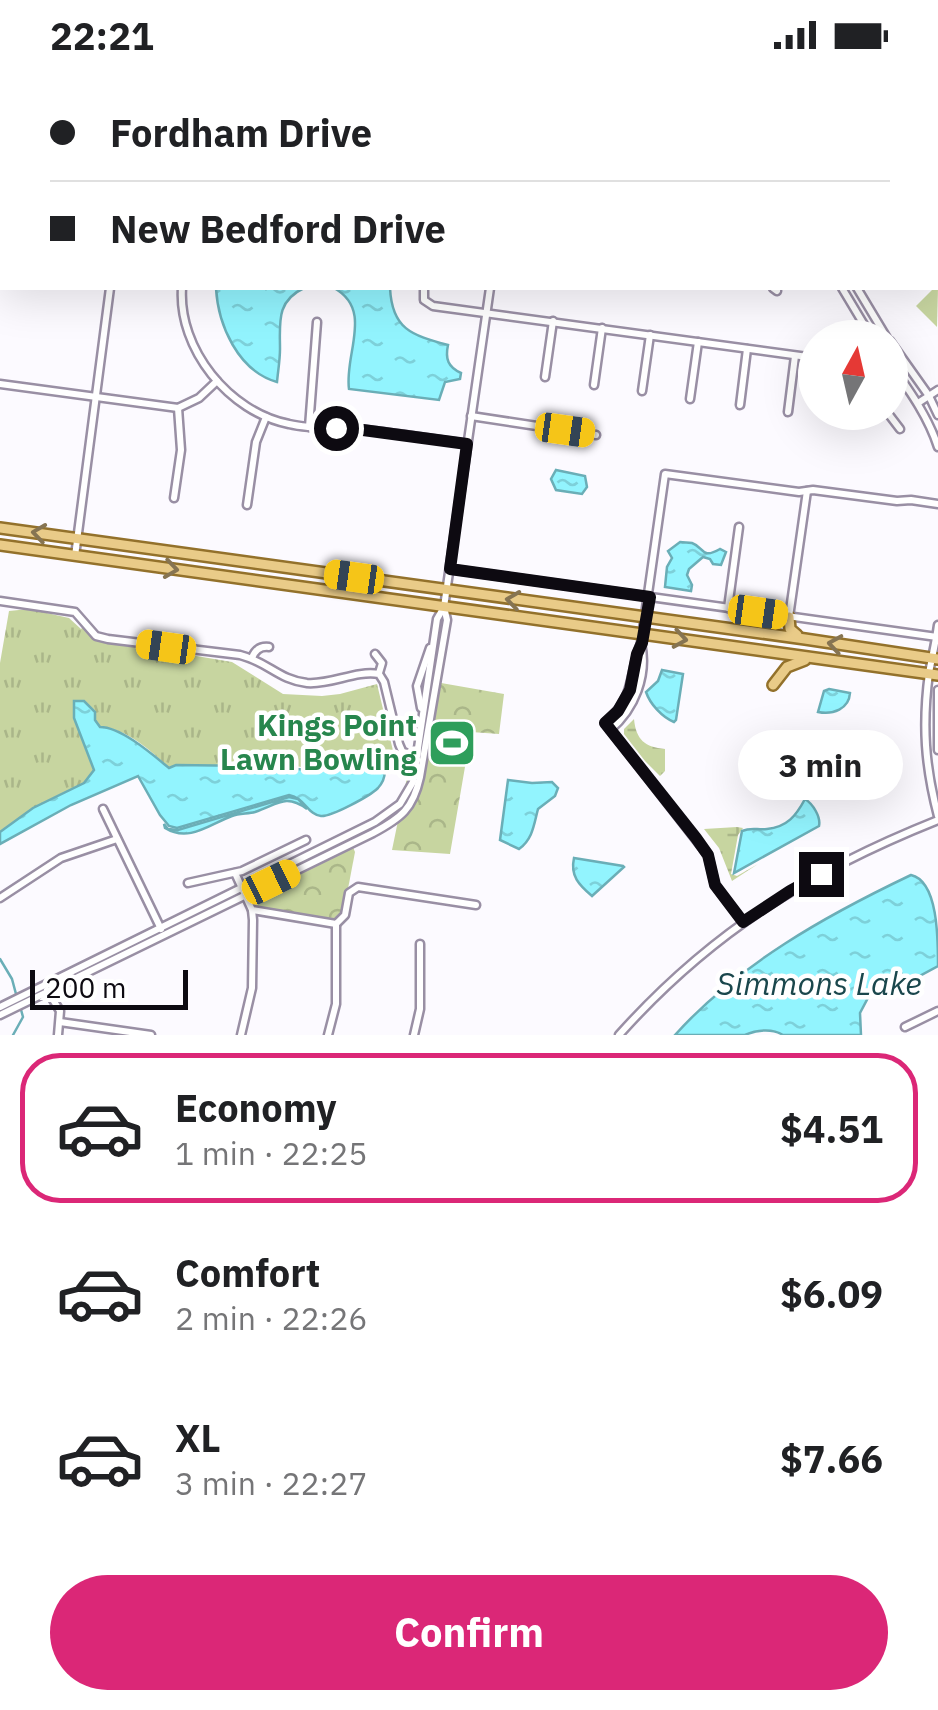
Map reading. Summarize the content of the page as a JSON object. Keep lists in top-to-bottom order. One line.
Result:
{"water":["Simmons Lake"],"places":{"sports":["Kings Point Lawn Bowling"]},"scale_bar":"200 m","north":"top","page":{"status":"22:21","banner":["Fordham Drive","New Bedford Drive"],"bubble":"3 min","scale":"200 m","list":[{"name":"Economy","note":"1 min · 22:25","value":"$4.51"},{"name":"Comfort","note":"2 min · 22:26","value":"$6.09"},{"name":"XL","note":"3 min · 22:27","value":"$7.66"}],"buttons":"Confirm"}}
